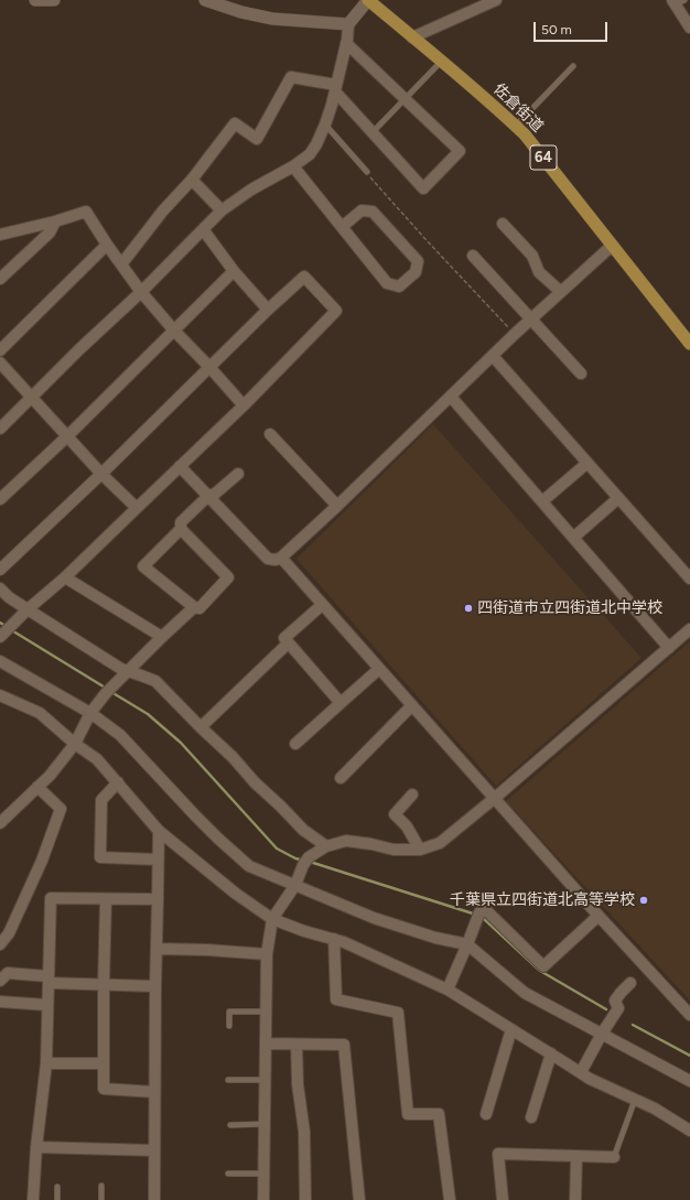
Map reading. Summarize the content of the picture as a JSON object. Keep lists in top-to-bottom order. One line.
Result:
{"streets":{"main road":["佐倉街道","64"]},"places":["四街道市立四街道北中学校","千葉県立四街道北高等学校"],"scale_bar":"50 m"}
